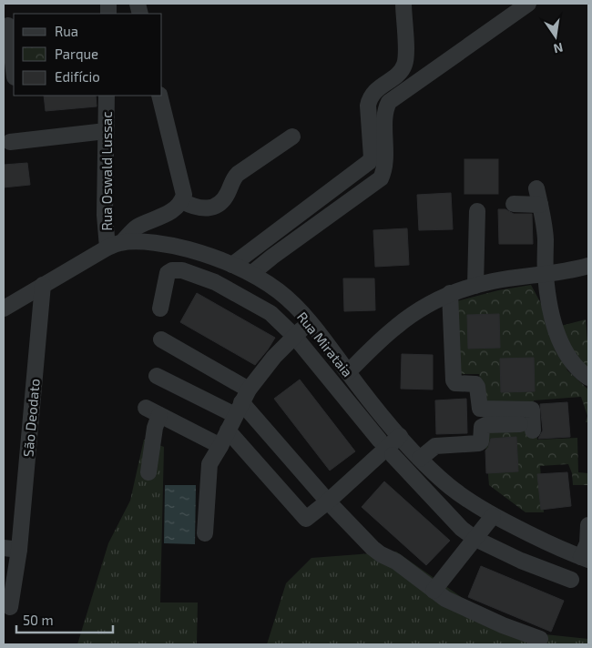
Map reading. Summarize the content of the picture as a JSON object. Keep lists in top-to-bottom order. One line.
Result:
{"streets":{"street":["Rua Oswald Lussac","Rua Mirataia","São Deodato"]},"crossings":[["Rua Oswald Lussac","Rua Mirataia"]],"legend":["Rua","Parque","Edifício"],"scale_bar":"50 m","north":"bottom"}
